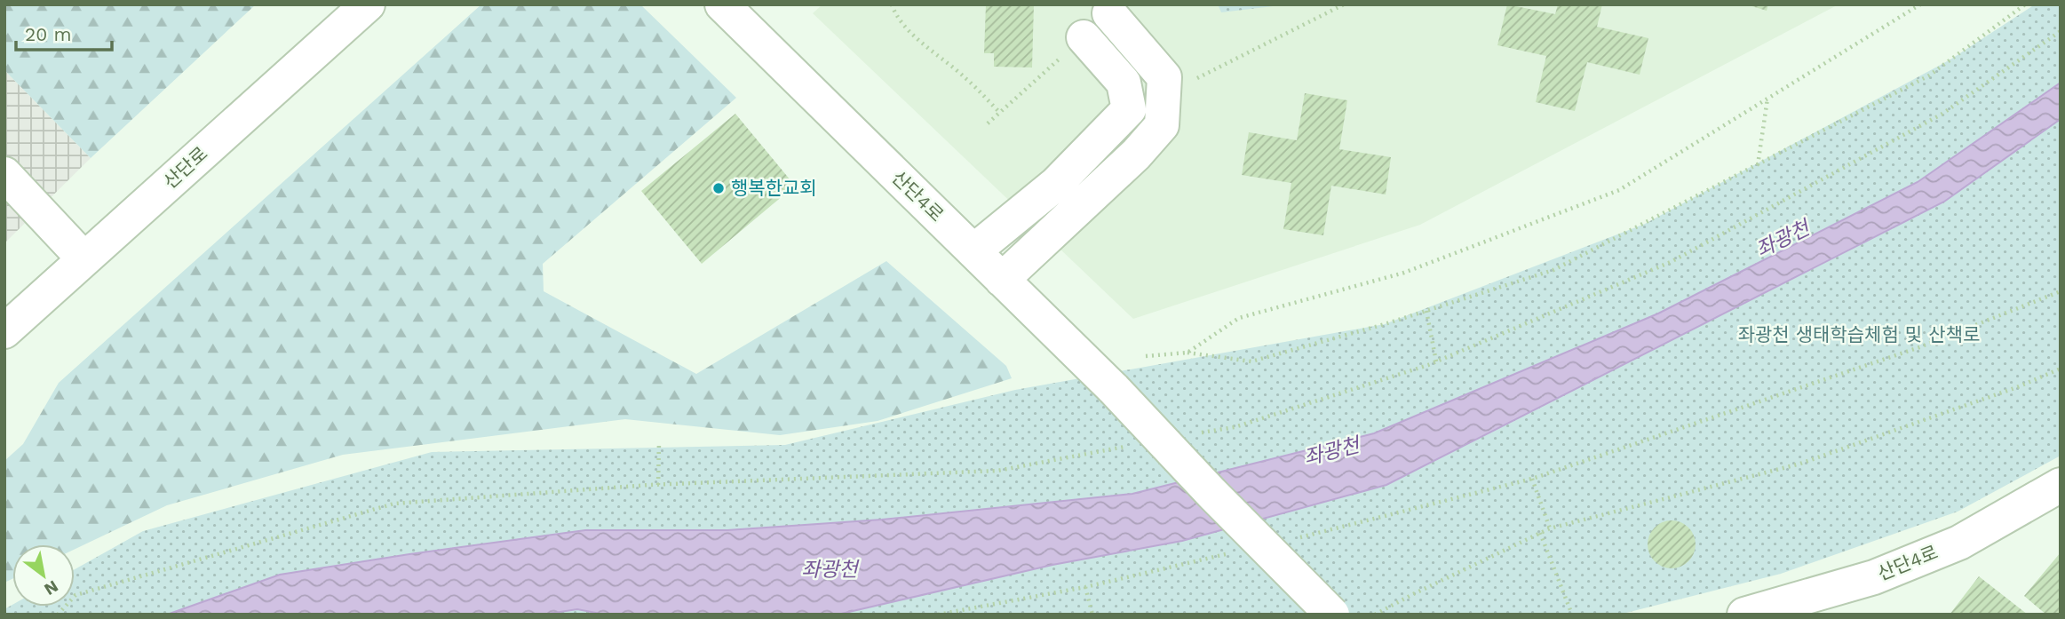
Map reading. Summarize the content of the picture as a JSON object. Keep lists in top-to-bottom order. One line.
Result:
{"streets":{"street":["산단로","산단4로"]},"water":["좌광천"],"parks":["좌광천 생태학습체험 및 산책로"],"places":["행복한교회"],"scale_bar":"20 m","north":"bottom right"}
